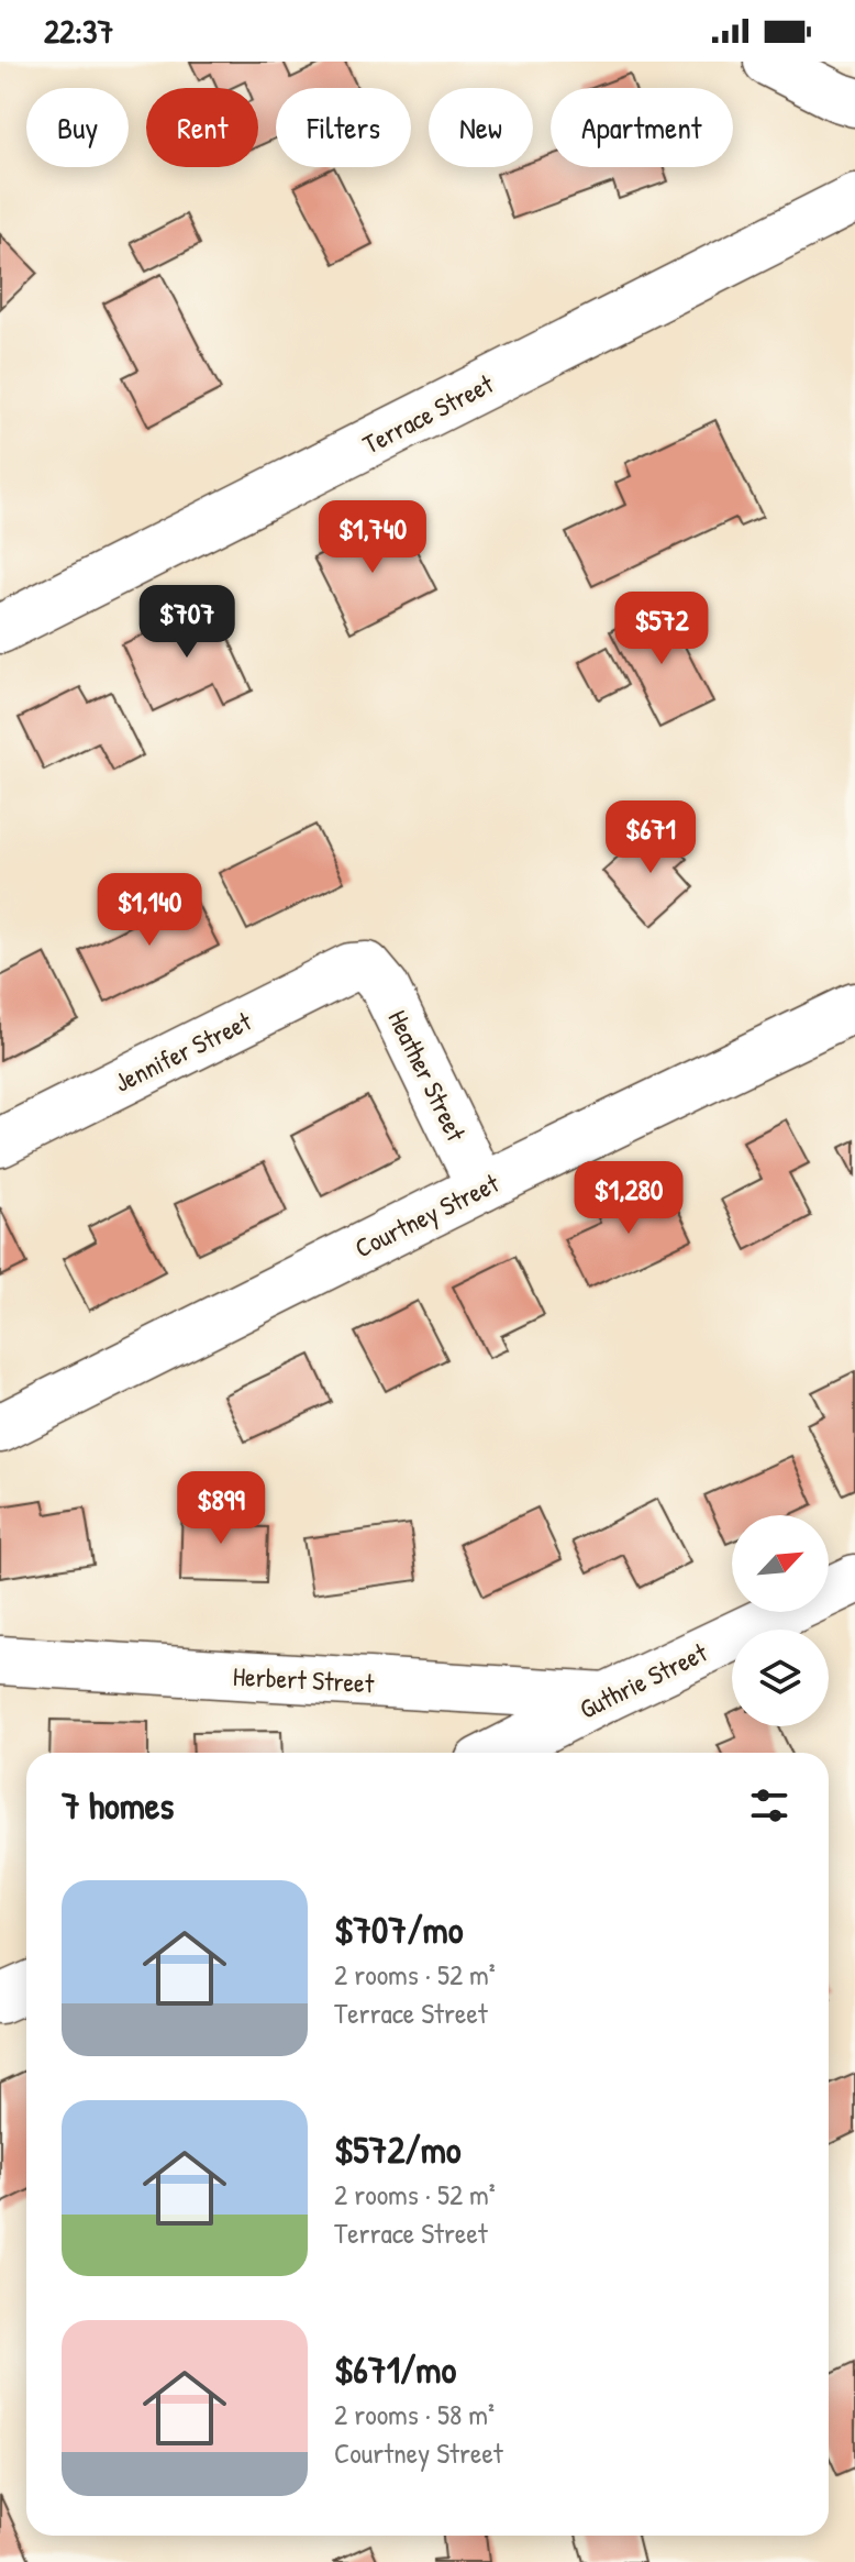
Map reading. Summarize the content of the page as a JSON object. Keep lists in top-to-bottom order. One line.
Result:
{"streets":{"street":["Terrace Street","Jennifer Street","Heather Street","Courtney Street","Herbert Street","Guthrie Street"]},"crossings":[["Jennifer Street","Heather Street"],["Heather Street","Courtney Street"],["Herbert Street","Guthrie Street"]],"north":"top right","page":{"status":"22:37","chip":["Buy","Rent","Filters","New","Apartment"],"price":["$1,740","$707","$572","$671","$1,140","$1,280","$899"],"heading":"7 homes","list":[{"name":"$707/mo","note":"2 rooms · 52 m² · Terrace Street"},{"name":"$572/mo","note":"2 rooms · 52 m² · Terrace Street"},{"name":"$671/mo","note":"2 rooms · 58 m² · Courtney Street"}]}}
